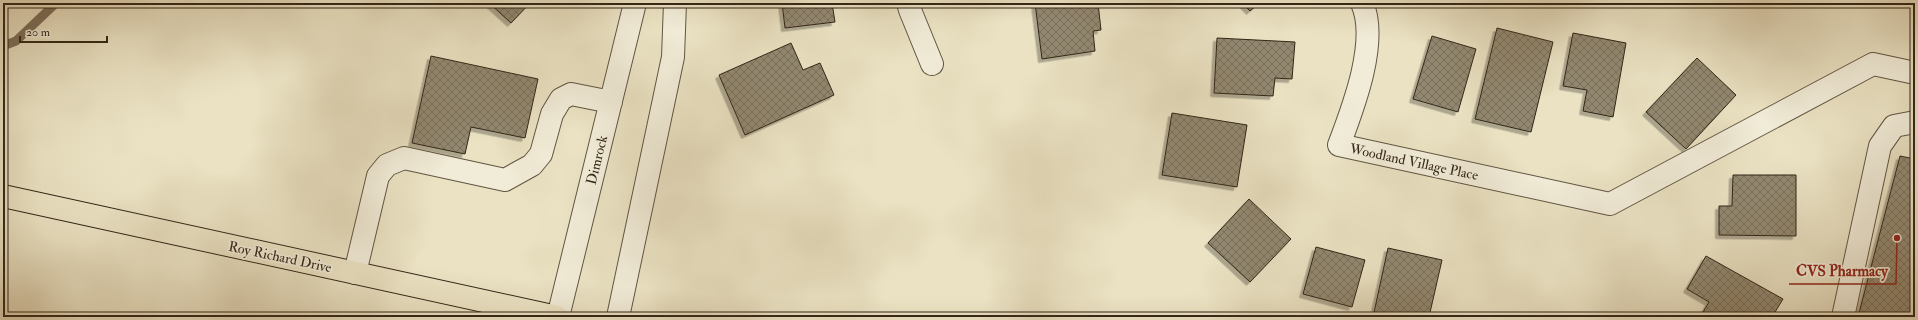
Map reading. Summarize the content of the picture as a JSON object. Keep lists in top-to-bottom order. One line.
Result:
{"streets":{"main road":["Roy Richard Drive"],"street":["Dimrock","Woodland Village Place"]},"crossings":[["Dimrock","Roy Richard Drive"]],"places":["CVS Pharmacy"],"scale_bar":"20 m"}
